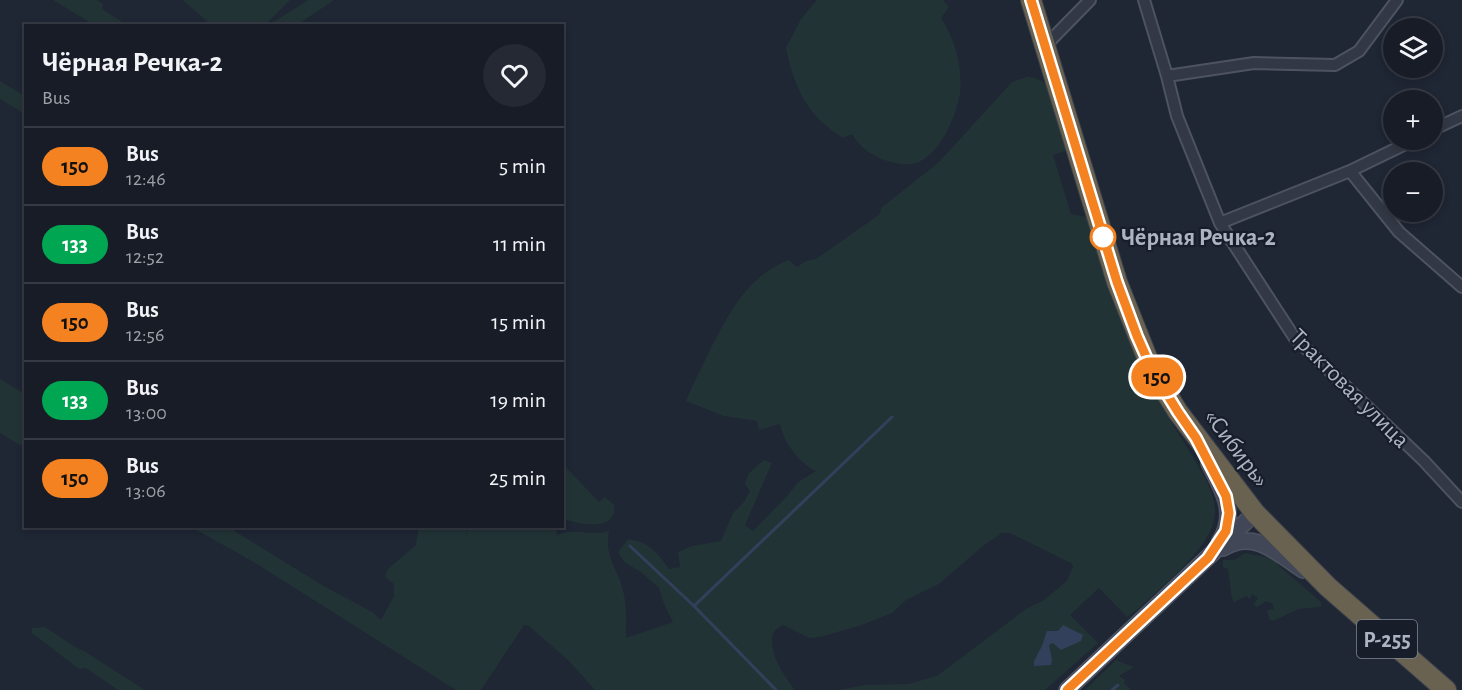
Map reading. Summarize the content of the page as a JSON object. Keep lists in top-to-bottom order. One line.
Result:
{"streets":{"highway":["«Сибирь»","Р-255"],"street":["Трактовая улица"]},"places":["Чёрная Речка-2"],"lines":["bus line 150"],"page":{"on_map":"150","map_buttons":["+","−"],"heading":["Чёрная Речка-2","Bus"],"list":[{"mark":"150","name":"Bus","note":"12:46","value":"5 min"},{"mark":"133","name":"Bus","note":"12:52","value":"11 min"},{"mark":"150","name":"Bus","note":"12:56","value":"15 min"},{"mark":"133","name":"Bus","note":"13:00","value":"19 min"},{"mark":"150","name":"Bus","note":"13:06","value":"25 min"}]}}
